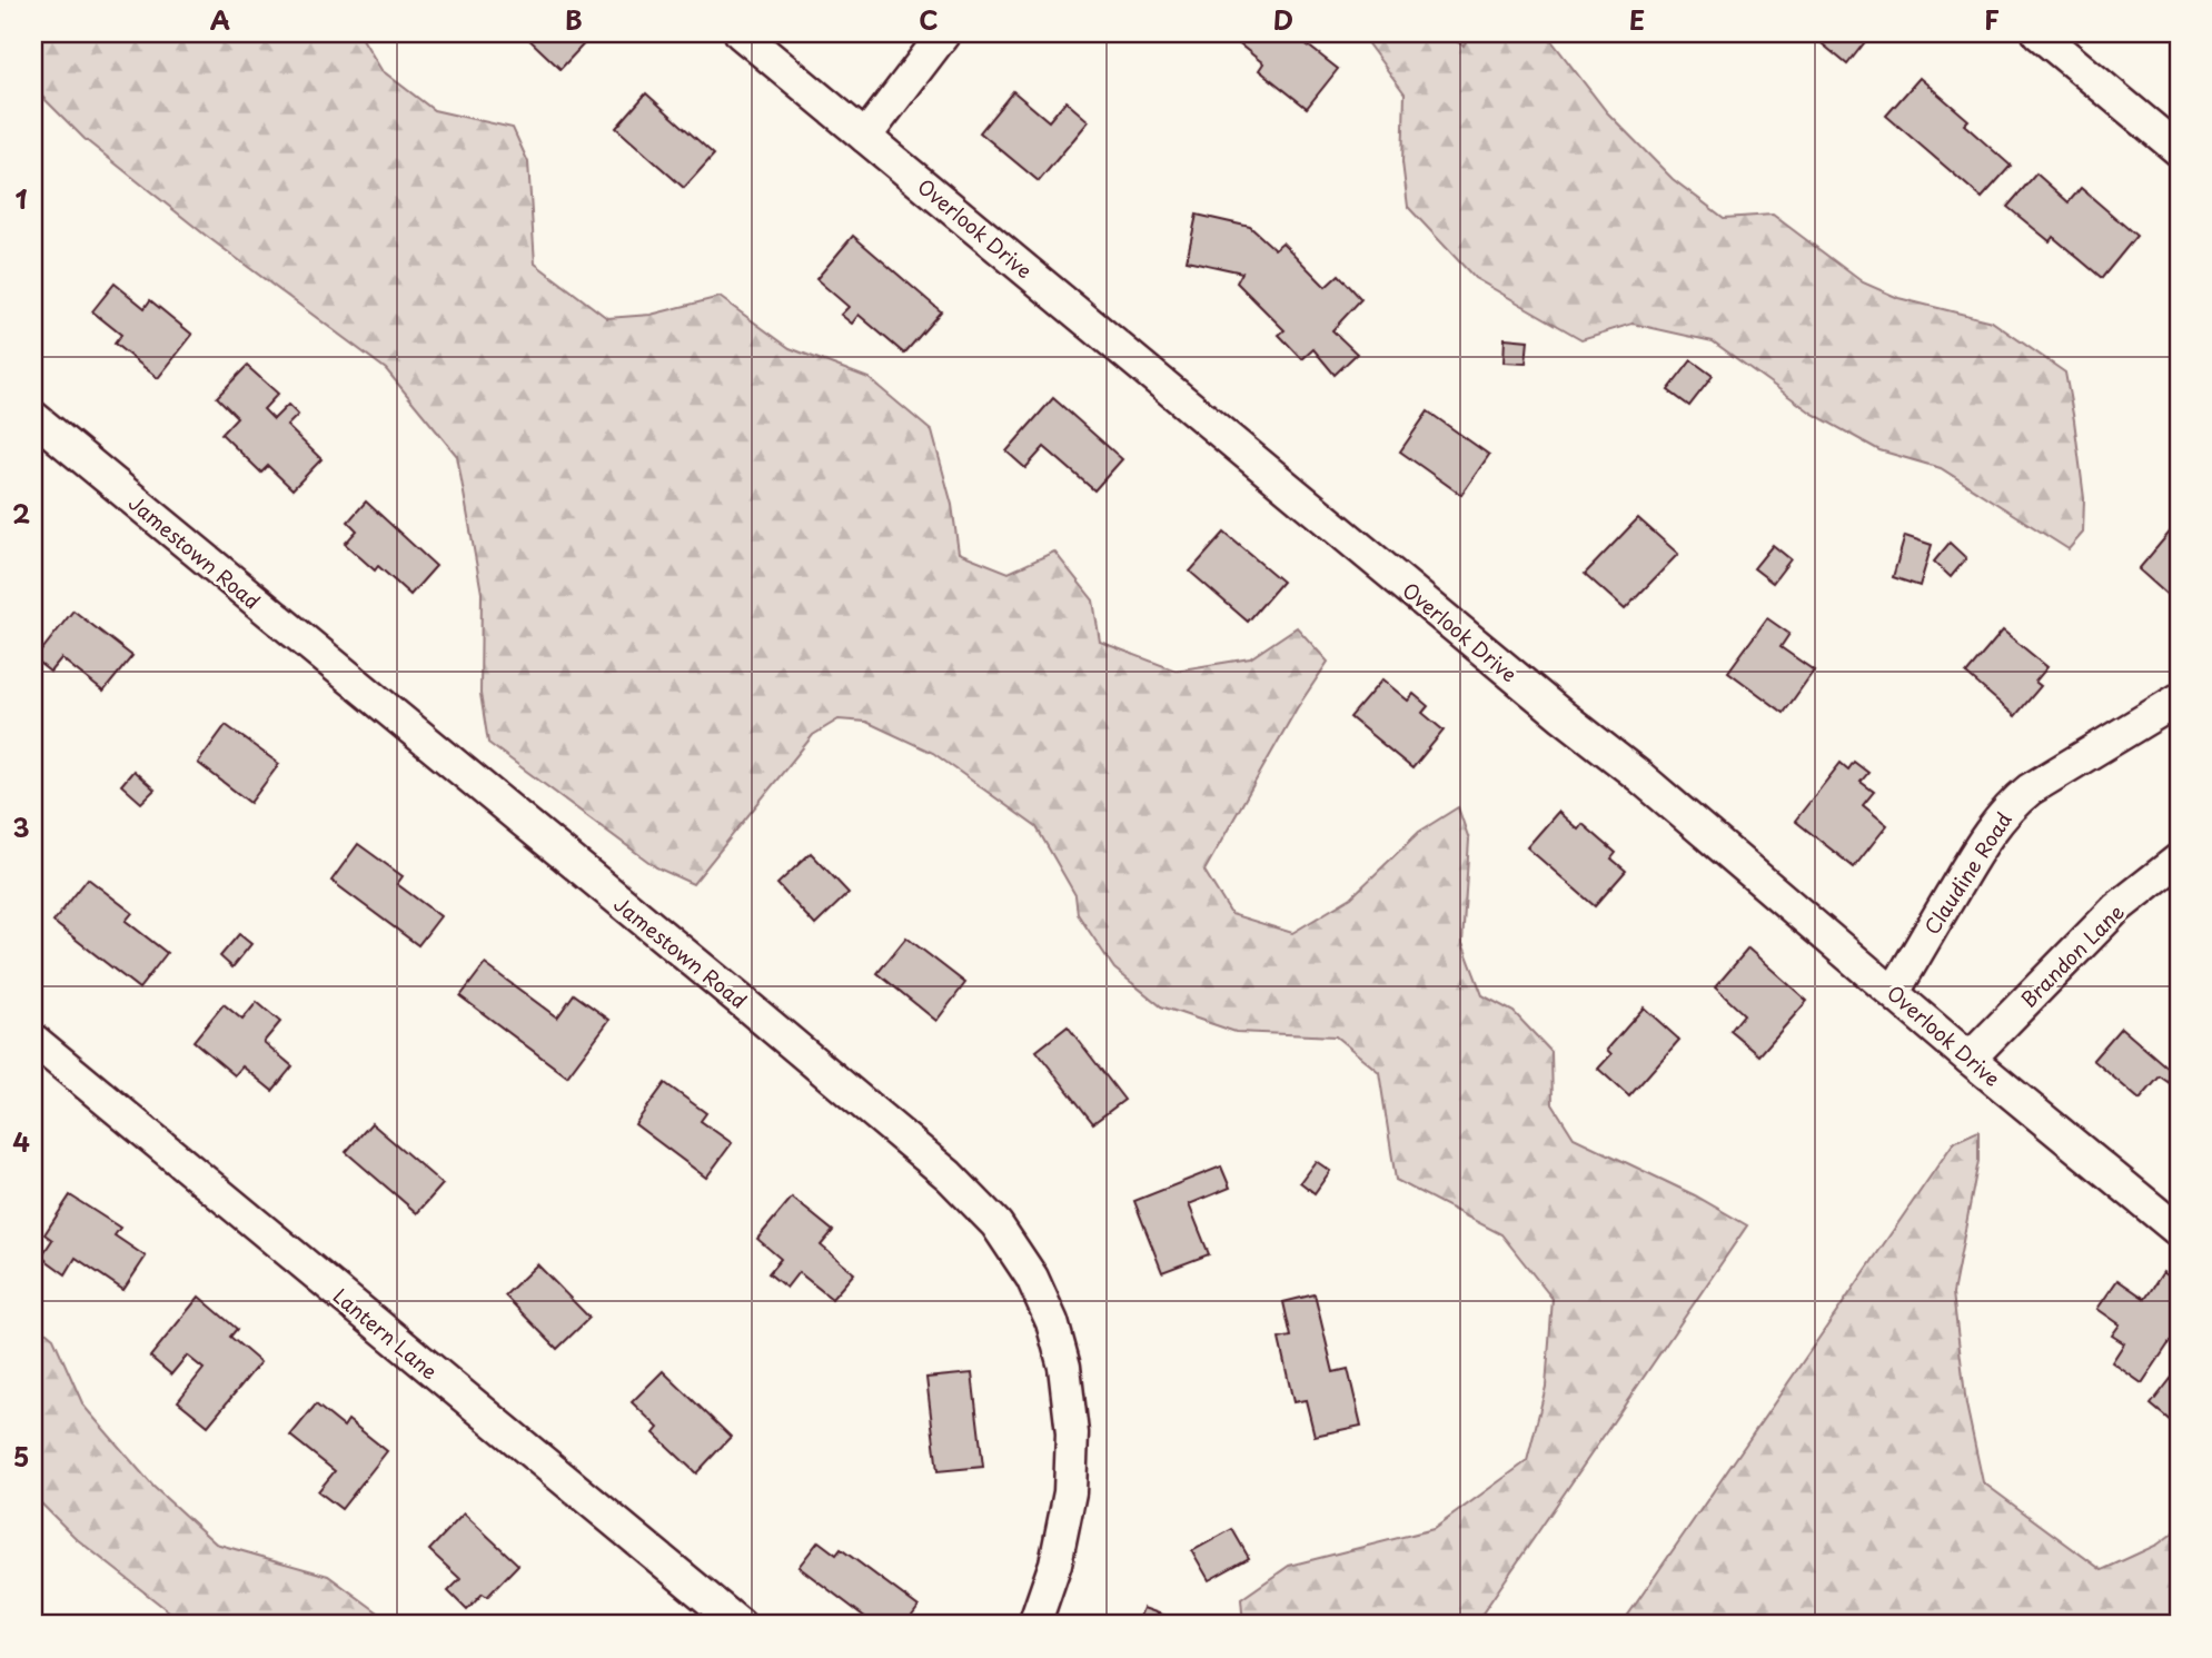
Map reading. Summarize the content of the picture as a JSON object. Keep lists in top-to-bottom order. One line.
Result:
{"streets":{"street":["Overlook Drive","Jamestown Road","Claudine Road","Brandon Lane","Lantern Lane"]},"crossings":[["Overlook Drive","Claudine Road"],["Overlook Drive","Brandon Lane"]],"grid":{"columns":["A","B","C","D","E","F"],"rows":["1","2","3","4","5"]}}
